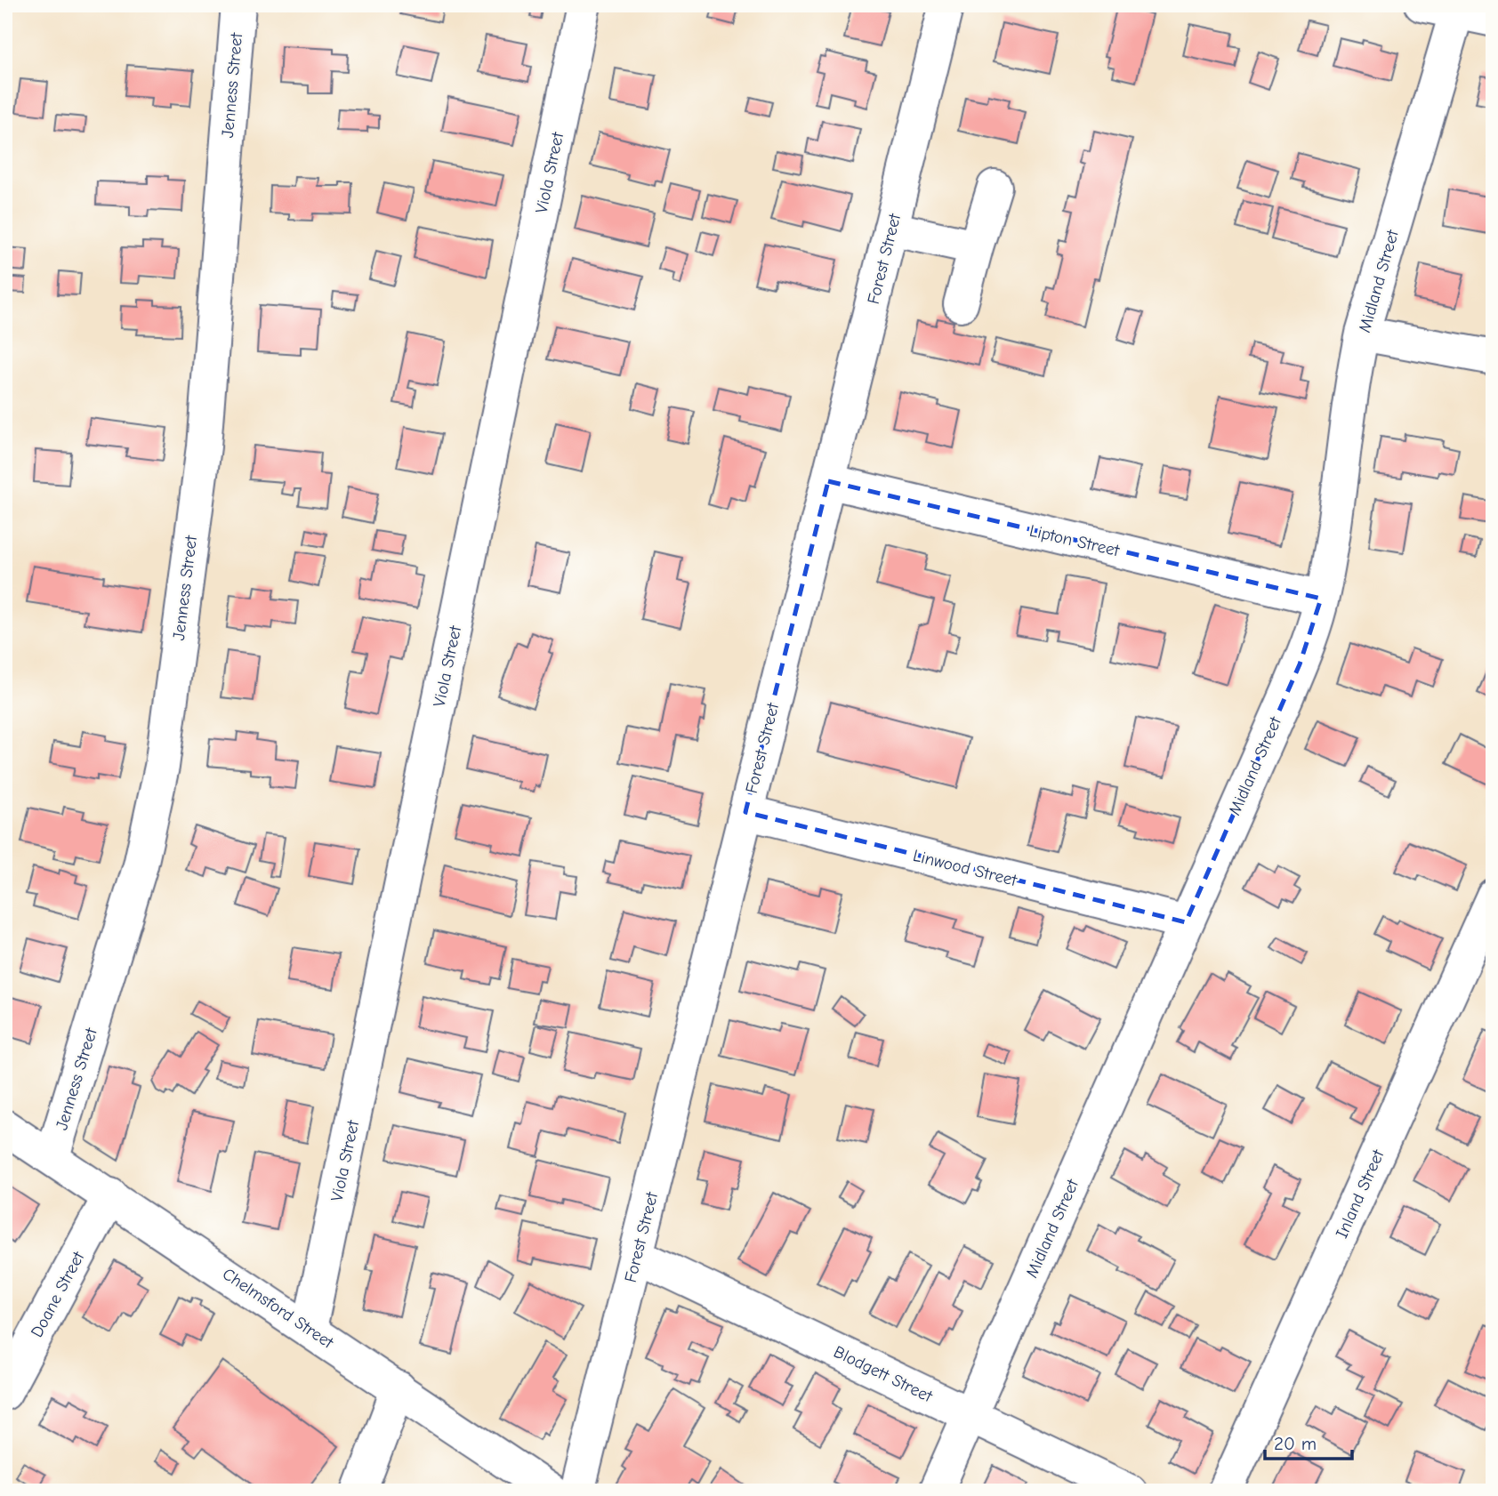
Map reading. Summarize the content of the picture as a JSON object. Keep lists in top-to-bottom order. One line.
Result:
{"streets":{"street":["Jenness Street","Viola Street","Forest Street","Midland Street","Lipton Street","Linwood Street","Inland Street","Doane Street","Chelmsford Street","Blodgett Street"]},"crossings":[["Jenness Street","Chelmsford Street"],["Viola Street","Chelmsford Street"],["Forest Street","Lipton Street"],["Forest Street","Linwood Street"],["Forest Street","Blodgett Street"],["Midland Street","Lipton Street"],["Midland Street","Linwood Street"],["Midland Street","Blodgett Street"],["Doane Street","Chelmsford Street"]],"scale_bar":"20 m"}
